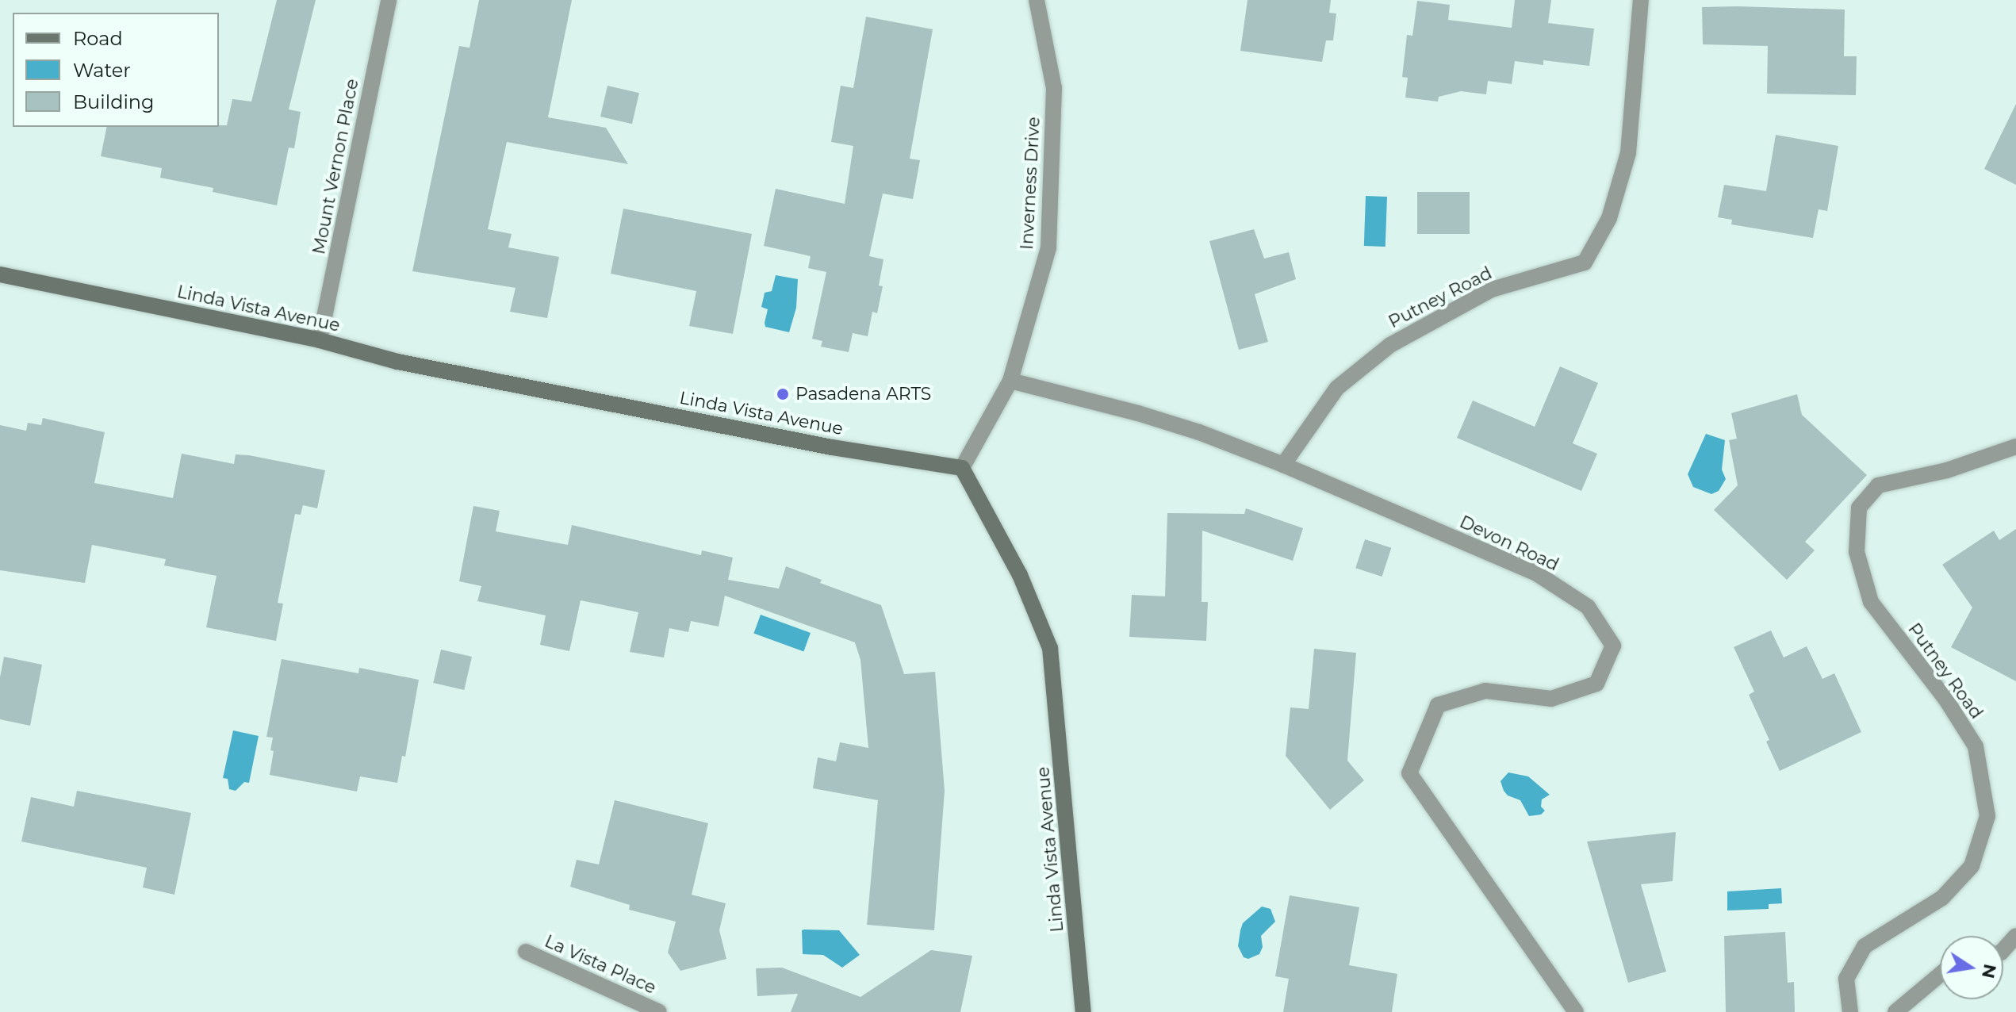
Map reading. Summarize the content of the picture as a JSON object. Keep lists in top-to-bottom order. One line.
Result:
{"streets":{"main road":["Linda Vista Avenue"],"street":["Mount Vernon Place","Inverness Drive","Putney Road","Devon Road","La Vista Place"]},"crossings":[["Mount Vernon Place","Linda Vista Avenue"],["Inverness Drive","Linda Vista Avenue"],["Inverness Drive","Devon Road"],["Putney Road","Devon Road"]],"places":["Pasadena ARTS"],"legend":["Road","Water","Building"],"north":"right"}
